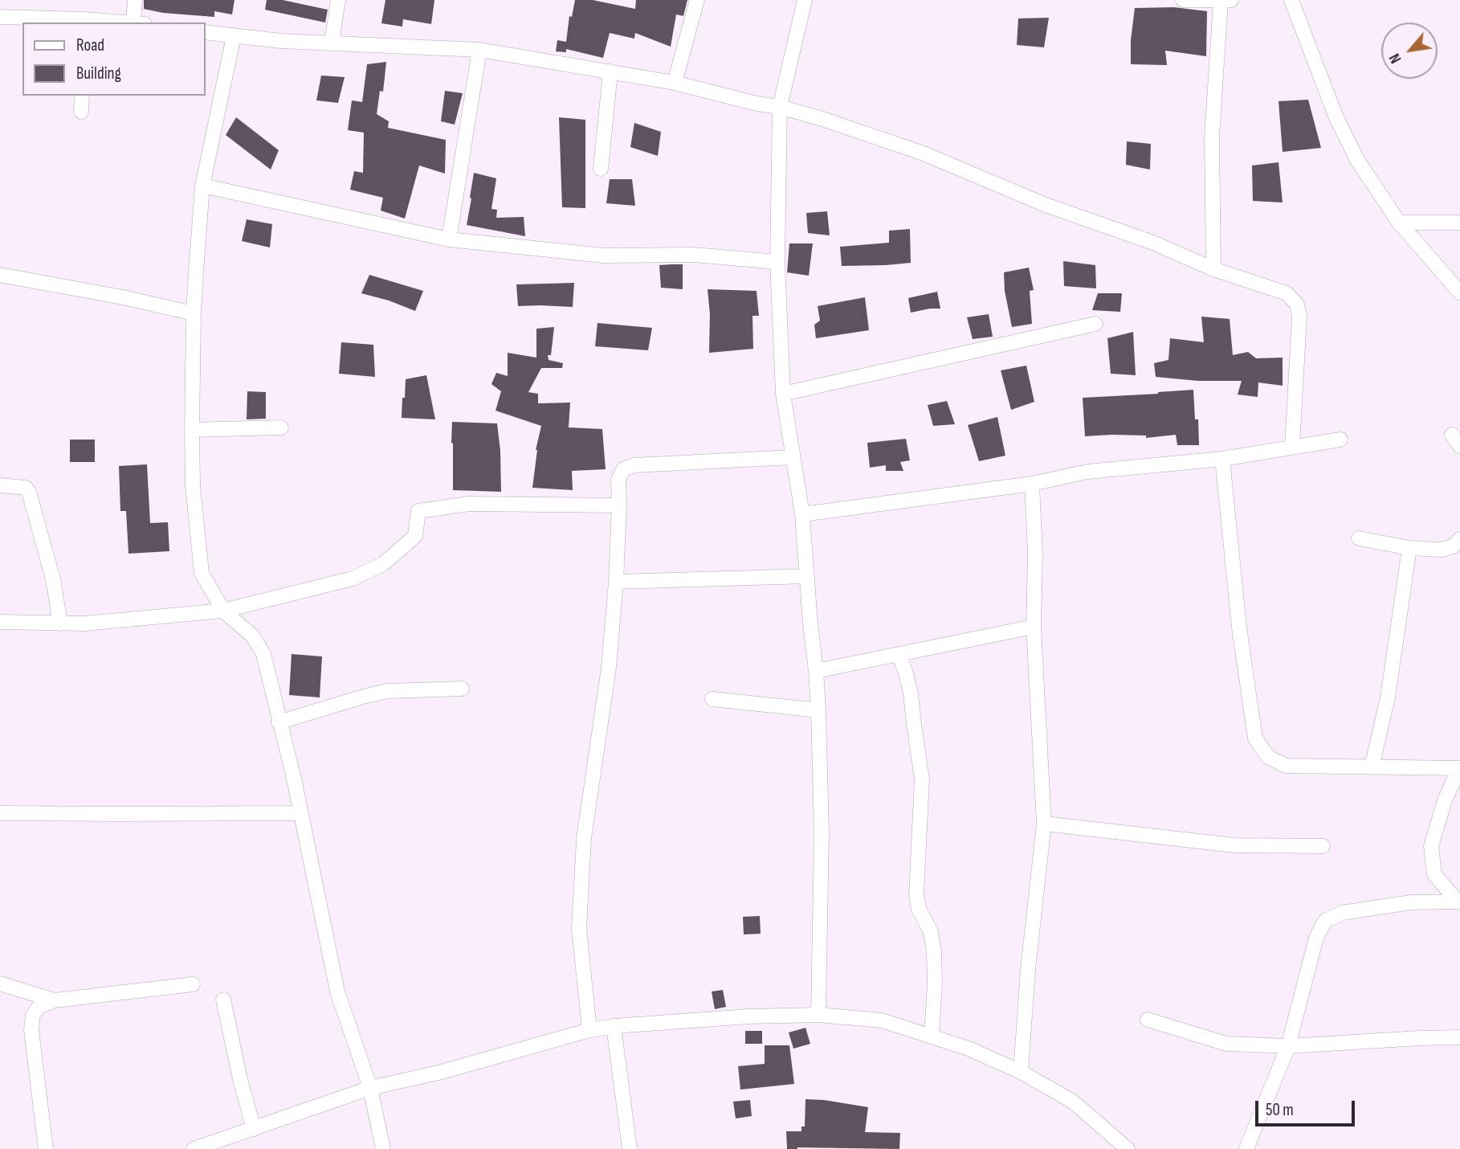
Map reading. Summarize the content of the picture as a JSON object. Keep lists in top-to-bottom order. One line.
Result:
{"legend":["Road","Building"],"scale_bar":"50 m","north":"bottom left"}
